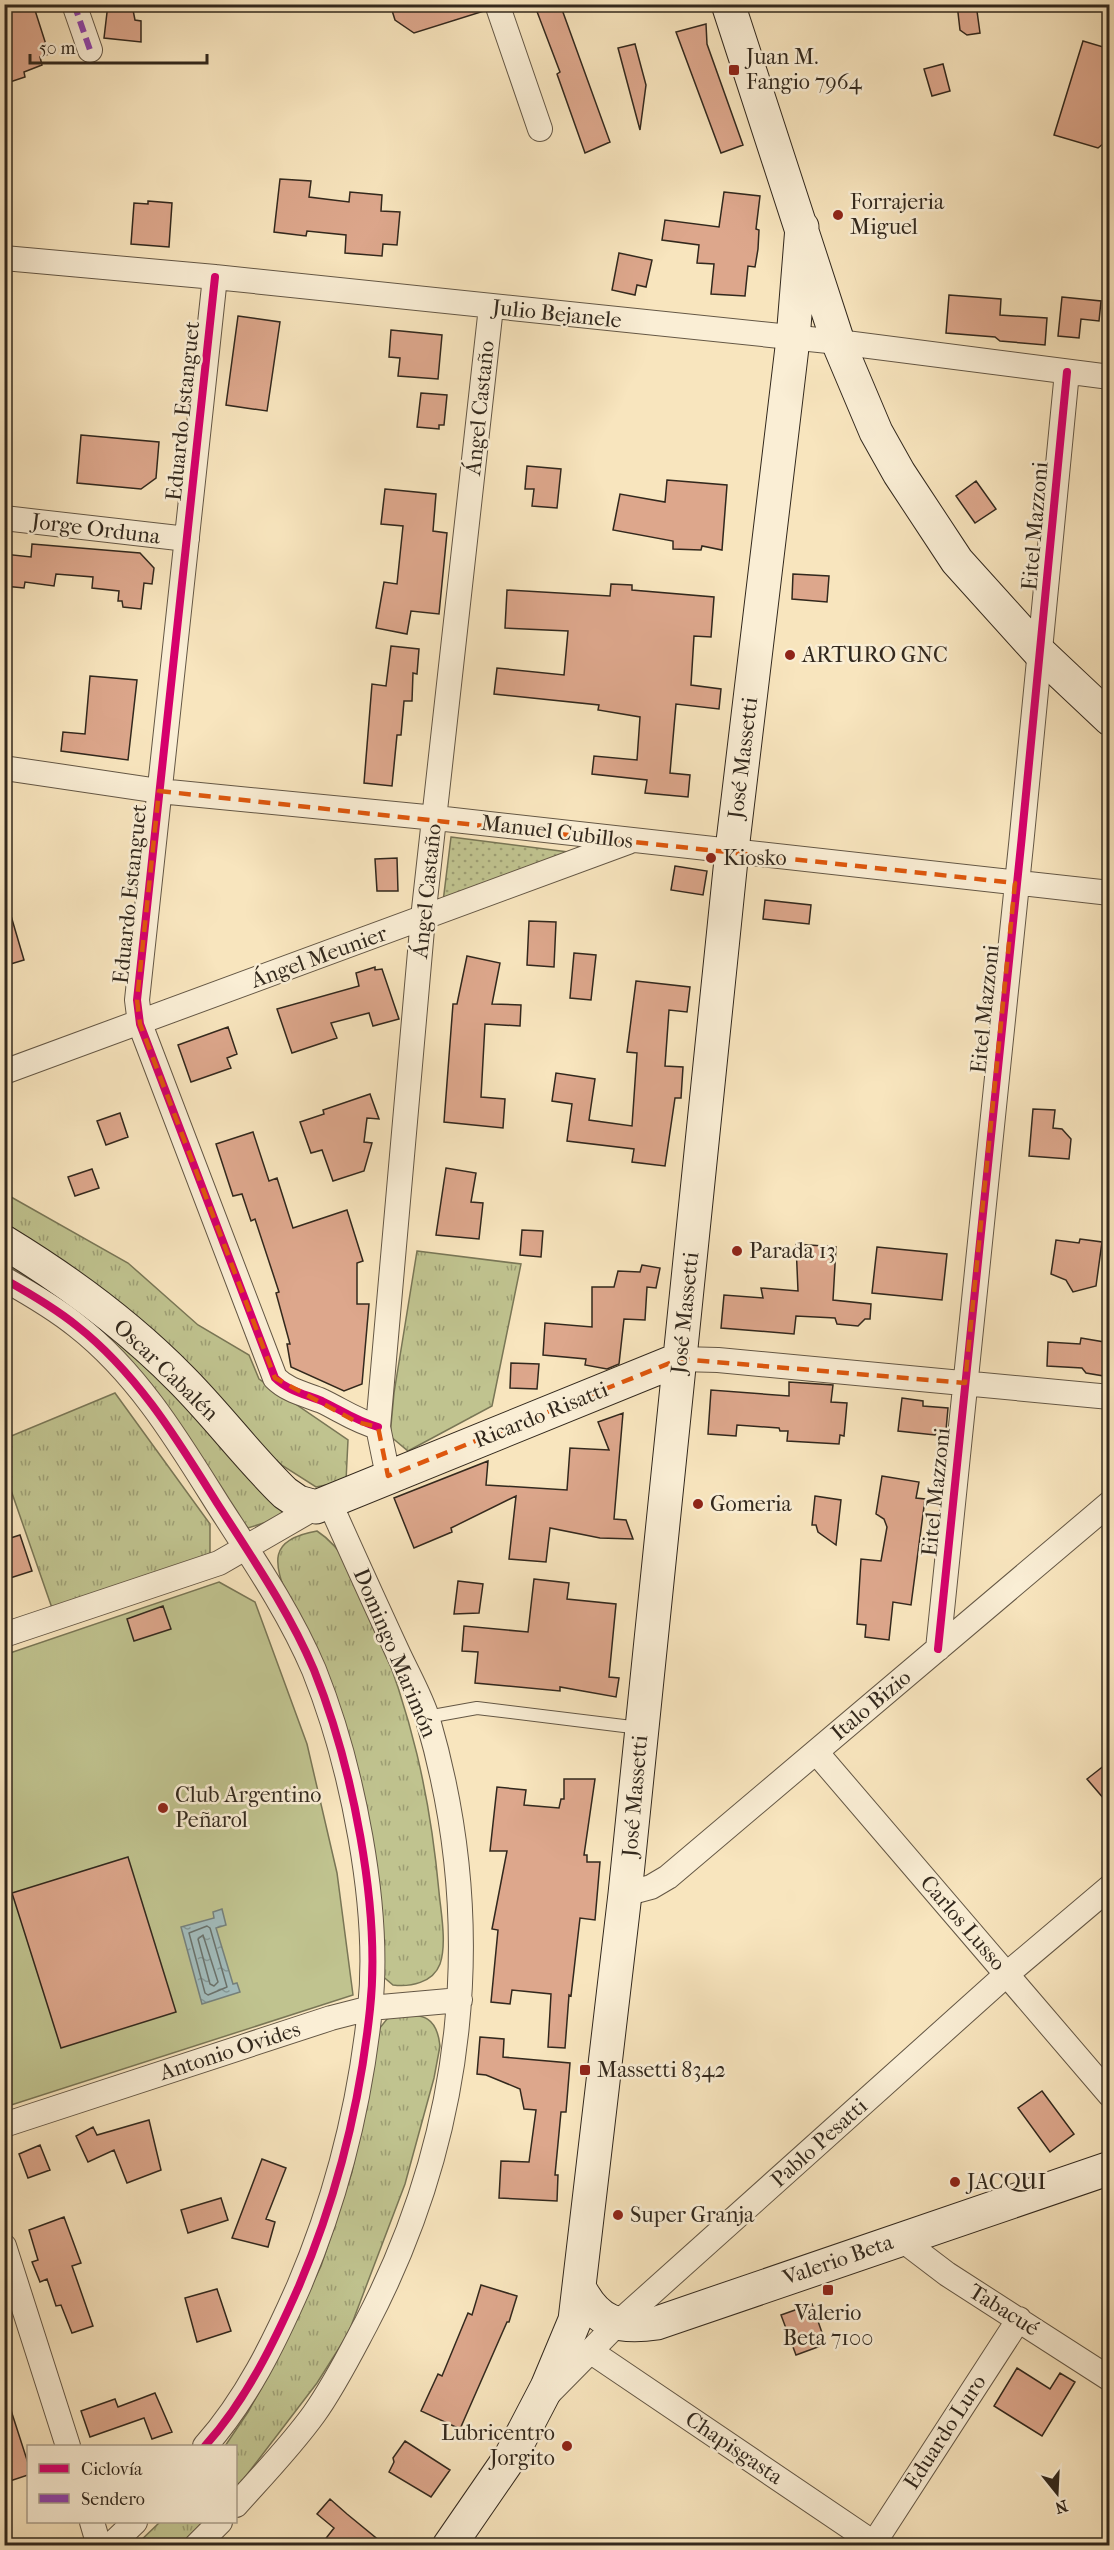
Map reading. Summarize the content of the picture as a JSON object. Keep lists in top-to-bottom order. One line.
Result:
{"streets":{"main road":["José Massetti","Oscar Cabalén","Ricardo Risatti","Pablo Pesatti","Valerio Beta"],"street":["Julio Bejanele","Ángel Castaño","Eduardo Estanguet","Eitel Mazzoni","Jorge Orduna","Manuel Cubillos","Ángel Meunier","Domingo Marimón","Italo Bizio","Carlos Lusso","Antonio Ovides","Tabacué","Eduardo Luro","Chapisgasta"]},"crossings":[["Julio Bejanele","Ángel Castaño"],["Julio Bejanele","Eduardo Estanguet"],["Julio Bejanele","Eitel Mazzoni"],["Julio Bejanele","José Massetti"],["Ángel Castaño","Eduardo Estanguet"],["Ángel Castaño","Manuel Cubillos"],["Ángel Castaño","Ángel Meunier"],["Ángel Castaño","Ricardo Risatti"],["Eduardo Estanguet","Jorge Orduna"],["Eduardo Estanguet","Manuel Cubillos"],["Eduardo Estanguet","Ángel Meunier"],["Eitel Mazzoni","Manuel Cubillos"],["Eitel Mazzoni","Ricardo Risatti"],["Eitel Mazzoni","Italo Bizio"],["José Massetti","Manuel Cubillos"],["José Massetti","Ricardo Risatti"],["José Massetti","Italo Bizio"],["José Massetti","Pablo Pesatti"],["José Massetti","Valerio Beta"],["Manuel Cubillos","Ángel Meunier"],["Oscar Cabalén","Ricardo Risatti"],["Oscar Cabalén","Domingo Marimón"],["Ricardo Risatti","Domingo Marimón"],["Domingo Marimón","Antonio Ovides"],["Italo Bizio","Carlos Lusso"],["Carlos Lusso","Pablo Pesatti"],["Pablo Pesatti","Valerio Beta"],["Pablo Pesatti","Chapisgasta"],["Valerio Beta","Tabacué"],["Tabacué","Eduardo Luro"],["Eduardo Luro","Chapisgasta"]],"places":{"transit":["Juan M. Fangio 7964","Massetti 8342","Valerio Beta 7100"],"other":["Forrajeria Miguel","ARTURO GNC","Kiosko","Parada 13","Gomeria","Club Argentino Peñarol","JACQUI","Super Granja","Lubricentro Jorgito"]},"legend":["Ciclovía","Sendero"],"scale_bar":"50 m","north":"bottom"}
